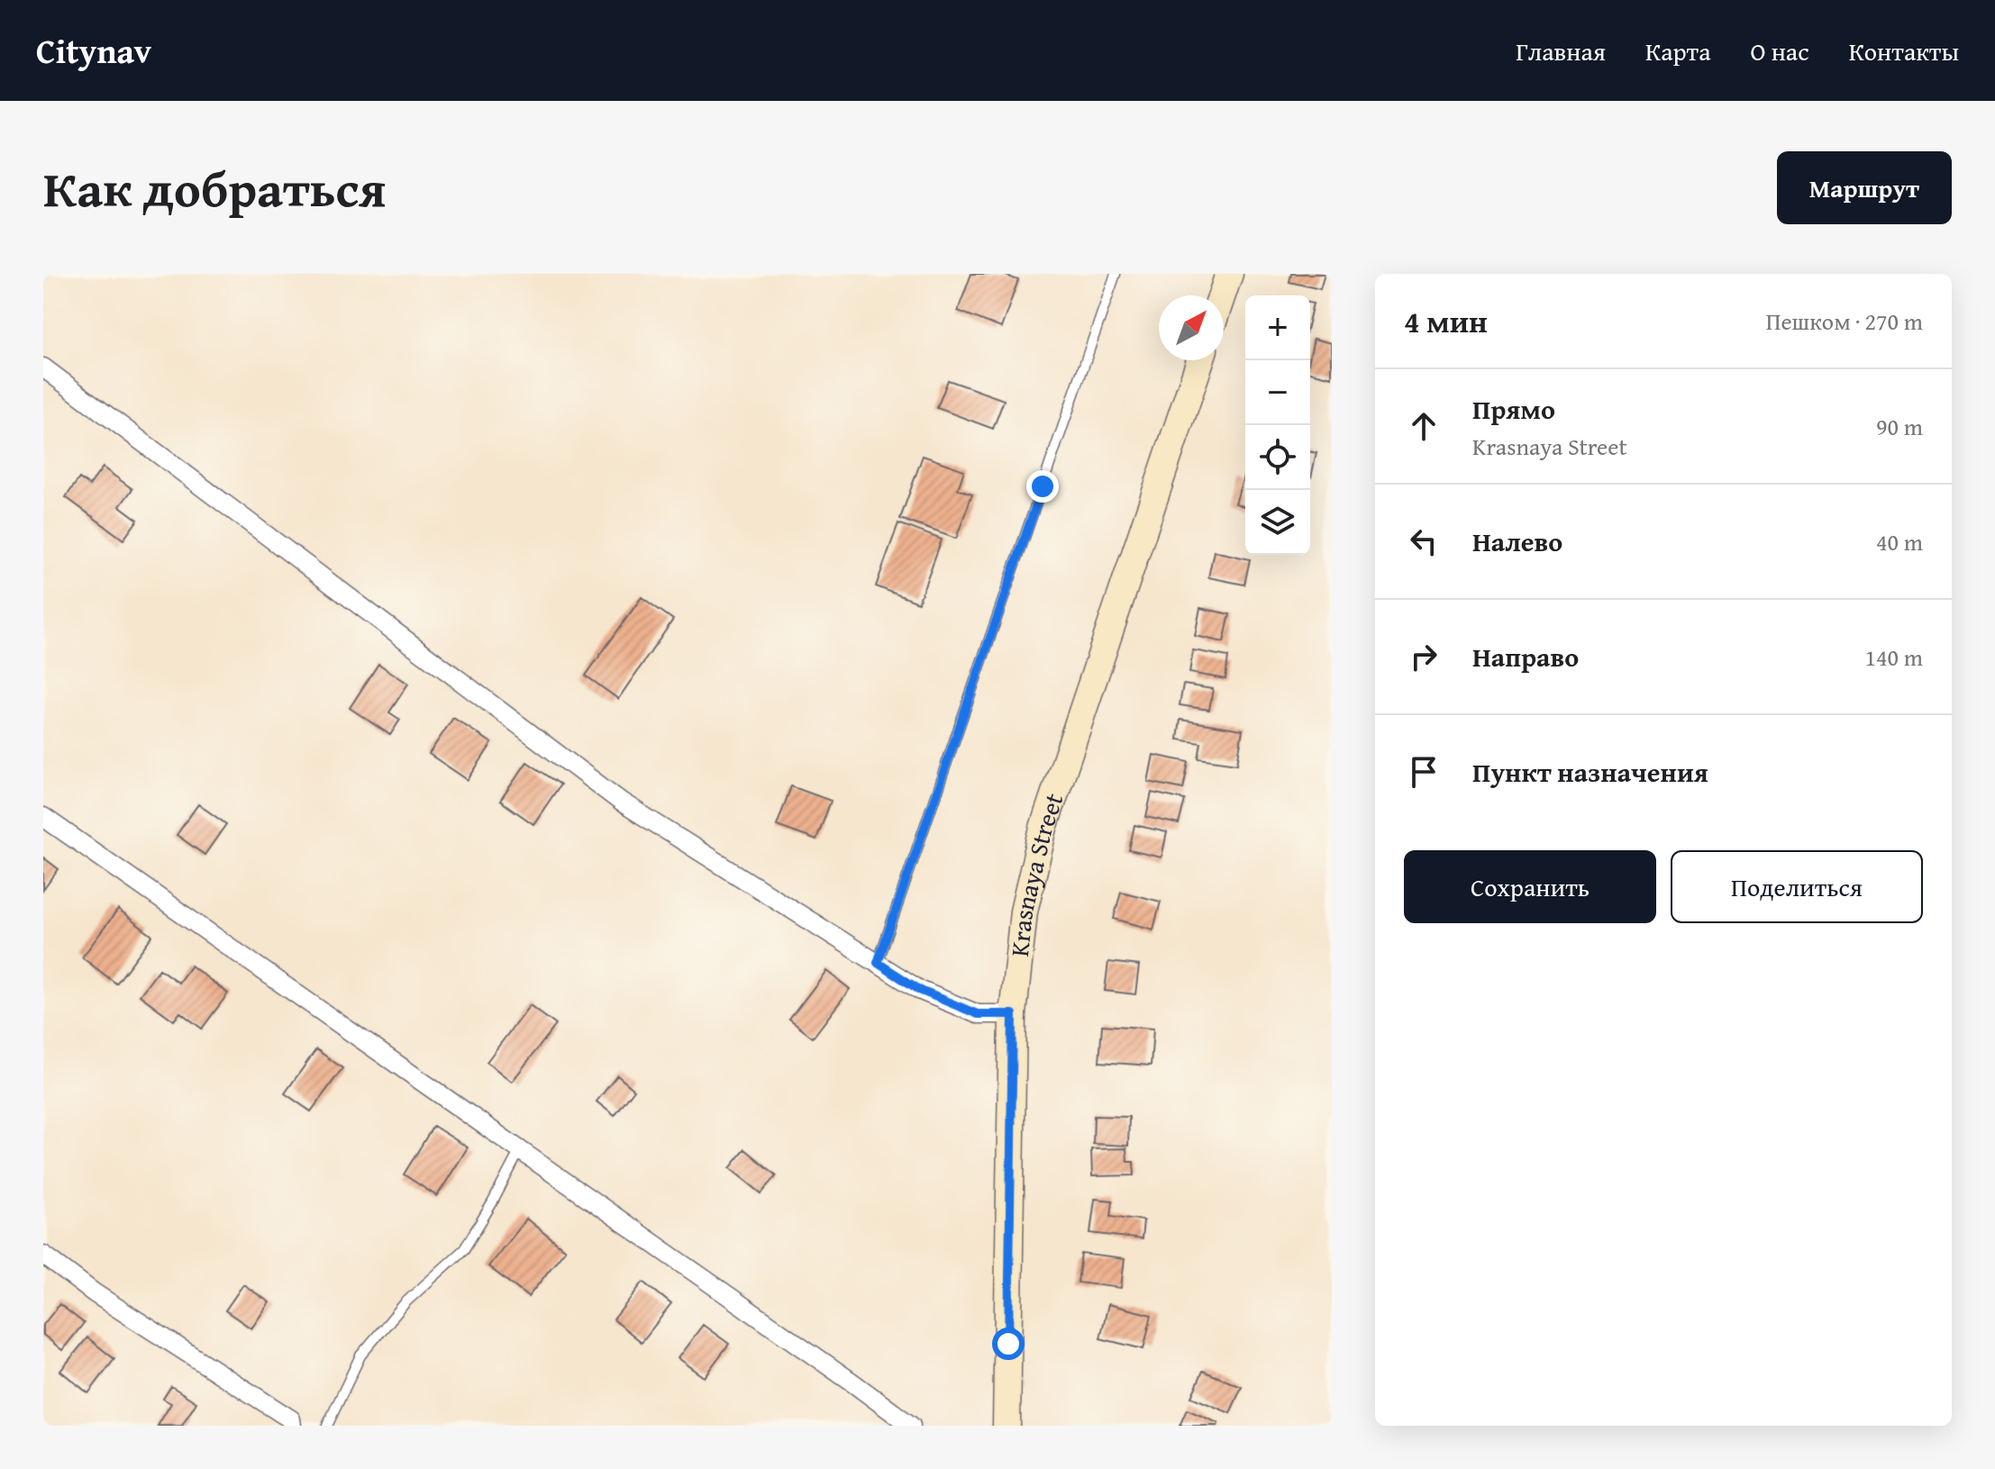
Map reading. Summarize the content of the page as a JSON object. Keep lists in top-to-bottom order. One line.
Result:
{"streets":{"main road":["Krasnaya Street"]},"north":"top right","page":{"header":"Citynav","nav":["Главная","Карта","О нас","Контакты"],"title":"Как добраться","buttons":["Маршрут",["Сохранить","Поделиться"]],"heading":["4 мин","Пешком · 270 m"],"map_buttons":["+","−"],"list":[["Прямо","Krasnaya Street","90 m"],["Налево","40 m"],["Направо","140 m"],"Пункт назначения"]}}
